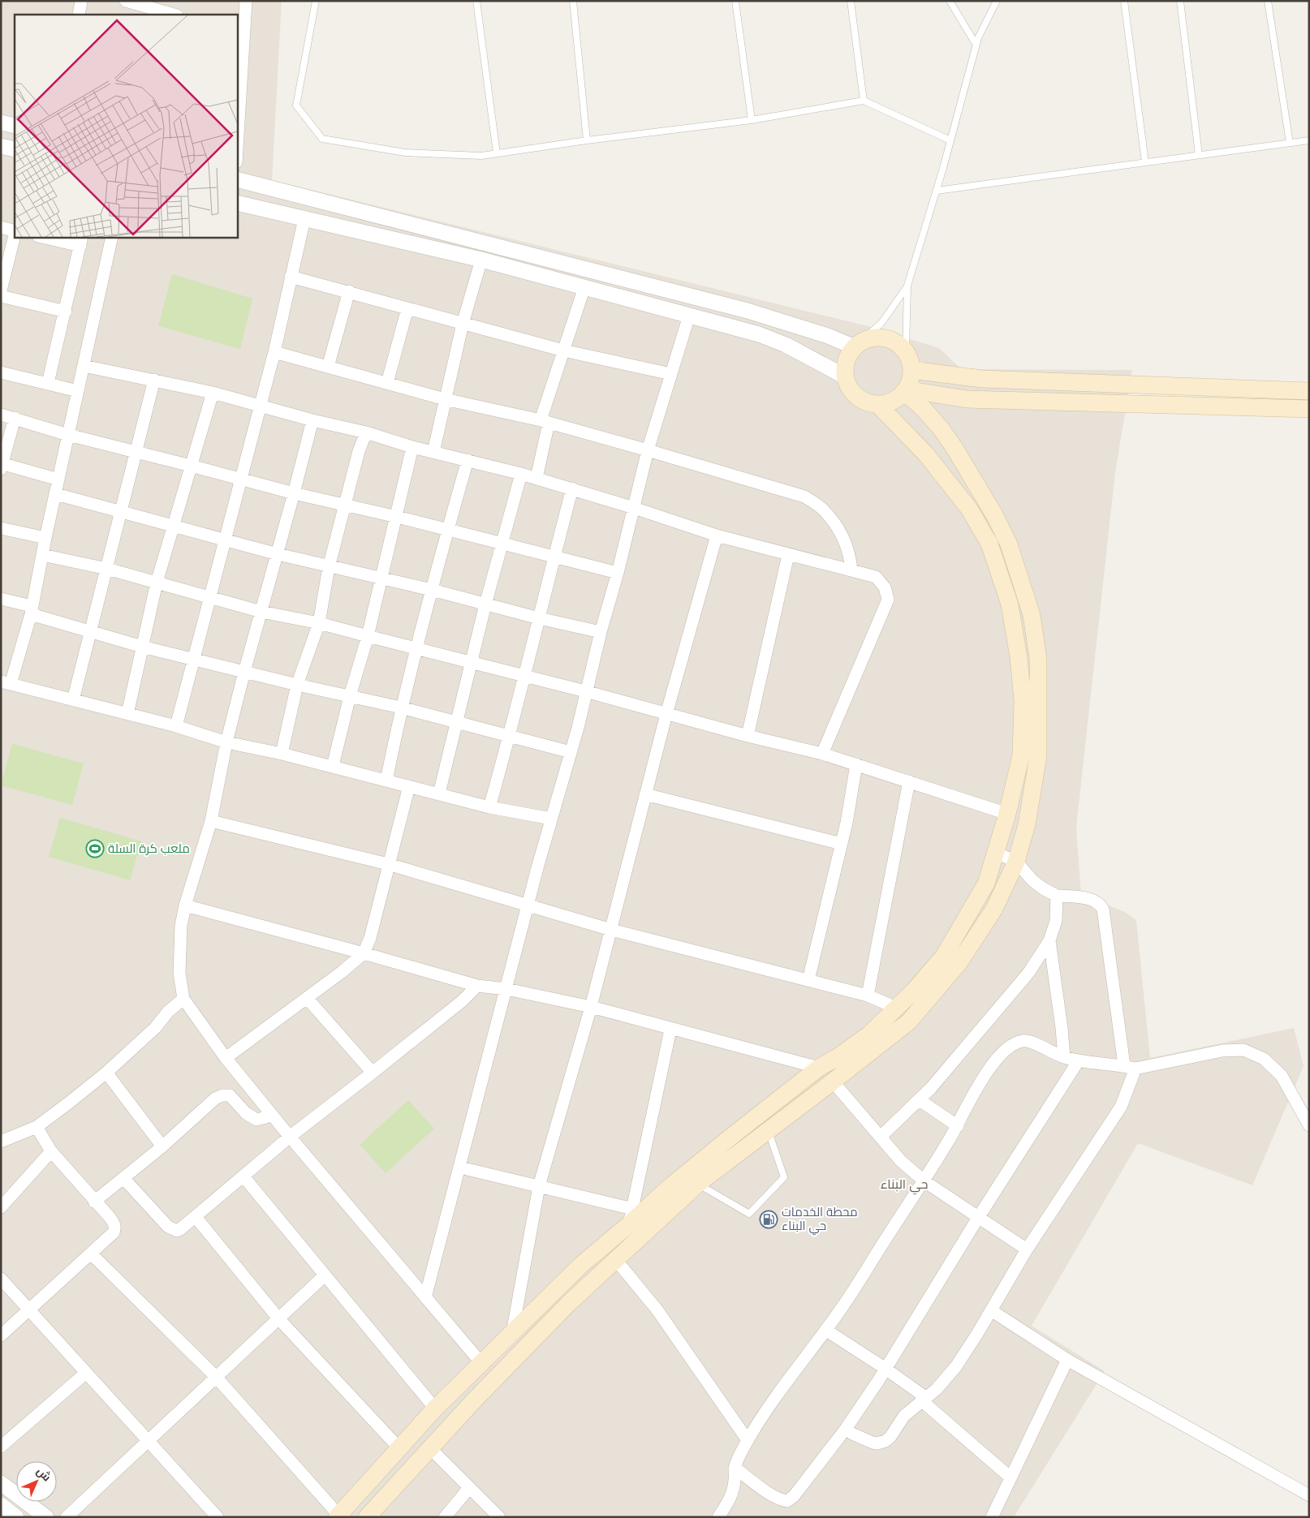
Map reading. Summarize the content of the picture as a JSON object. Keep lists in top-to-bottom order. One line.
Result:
{"districts":["حي البناء"],"places":{"sports":["ملعب كرة السلة"],"fuel station":["محطة الخدمات حي البناء"]},"north":"top right"}
